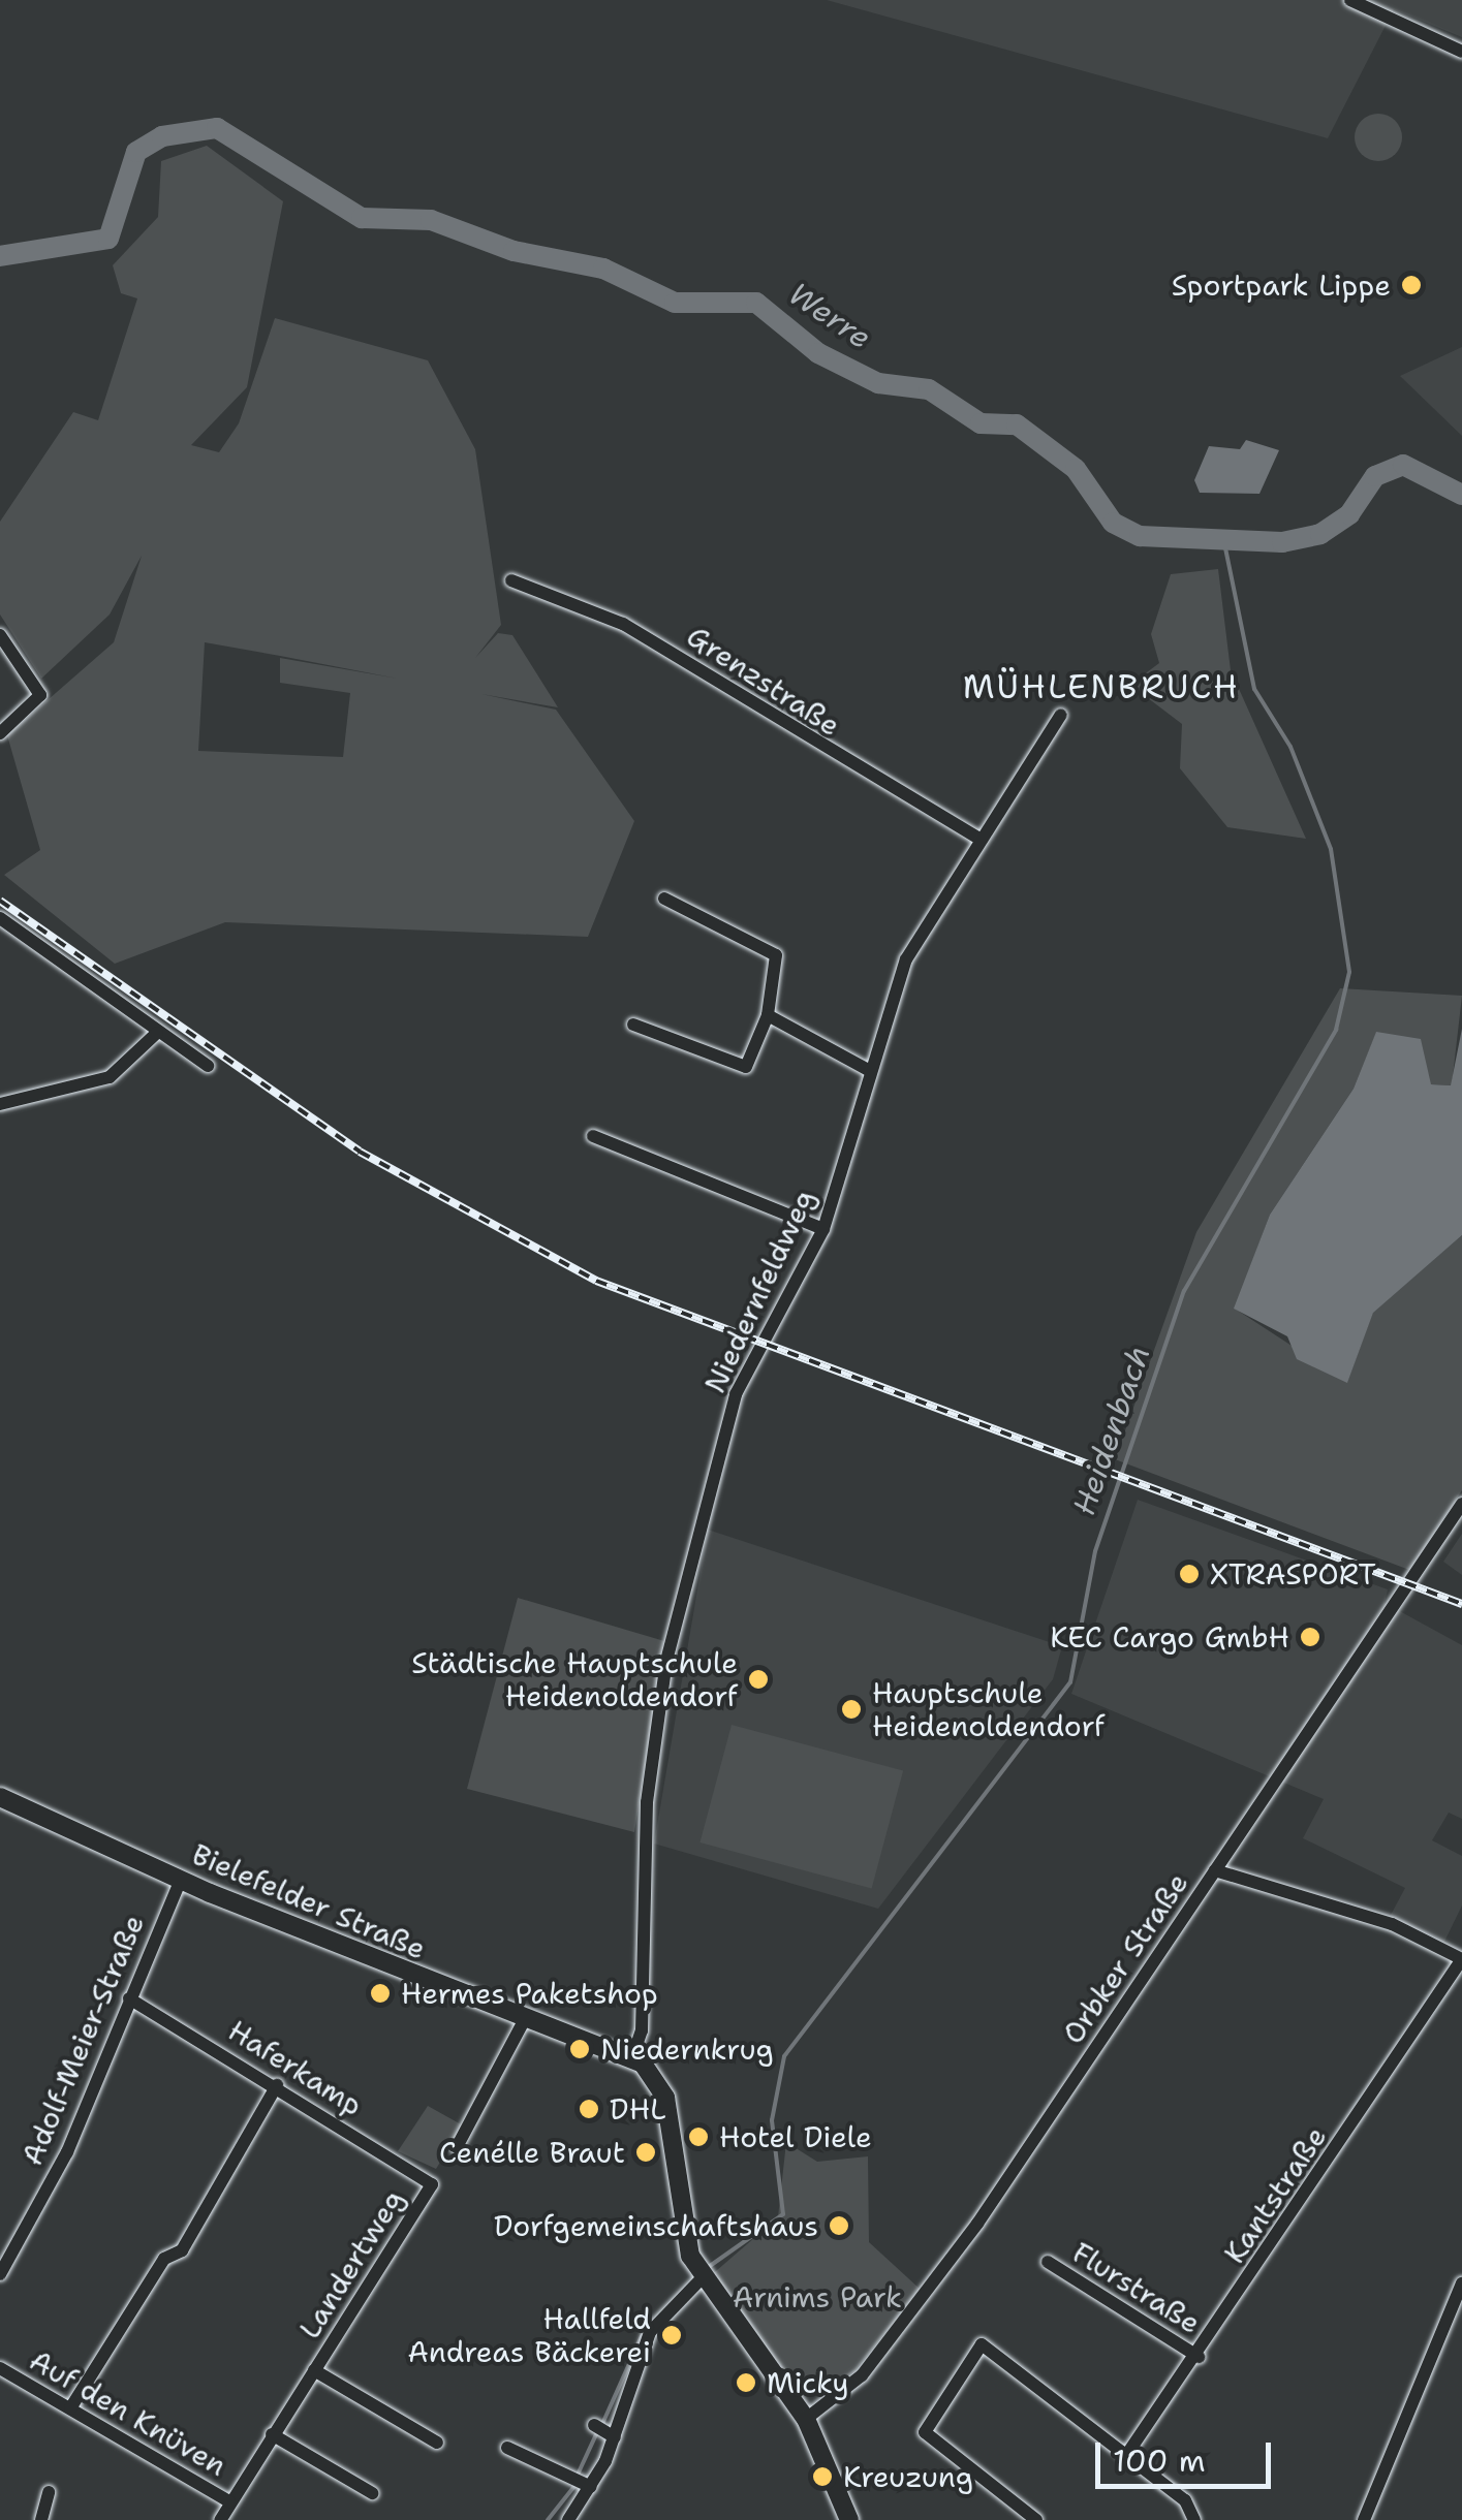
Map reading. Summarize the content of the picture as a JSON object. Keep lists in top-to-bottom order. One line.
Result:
{"streets":{"main road":["Bielefelder Straße"],"street":["Grenzstraße","Niedernfeldweg","Orbker Straße","Adolf-Meier-Straße","Haferkamp","Kantstraße","Landertweg","Flurstraße","Auf den Knüven"]},"crossings":[["Grenzstraße","Niedernfeldweg"],["Niedernfeldweg","Bielefelder Straße"],["Bielefelder Straße","Adolf-Meier-Straße"],["Adolf-Meier-Straße","Haferkamp"],["Haferkamp","Landertweg"],["Kantstraße","Flurstraße"],["Landertweg","Auf den Knüven"]],"districts":["MÜHLENBRUCH"],"water":["Werre","Heidenbach"],"parks":["Arnims Park"],"places":["Sportpark Lippe","XTRASPORT","KEC Cargo GmbH","Städtische Hauptschule Heidenoldendorf","Hauptschule Heidenoldendorf","Hermes Paketshop","Niedernkrug","DHL","Hotel Diele","Cenélle Braut","Dorfgemeinschaftshaus","Hallfeld Andreas Bäckerei","Micky","Kreuzung"],"scale_bar":"100 m"}
